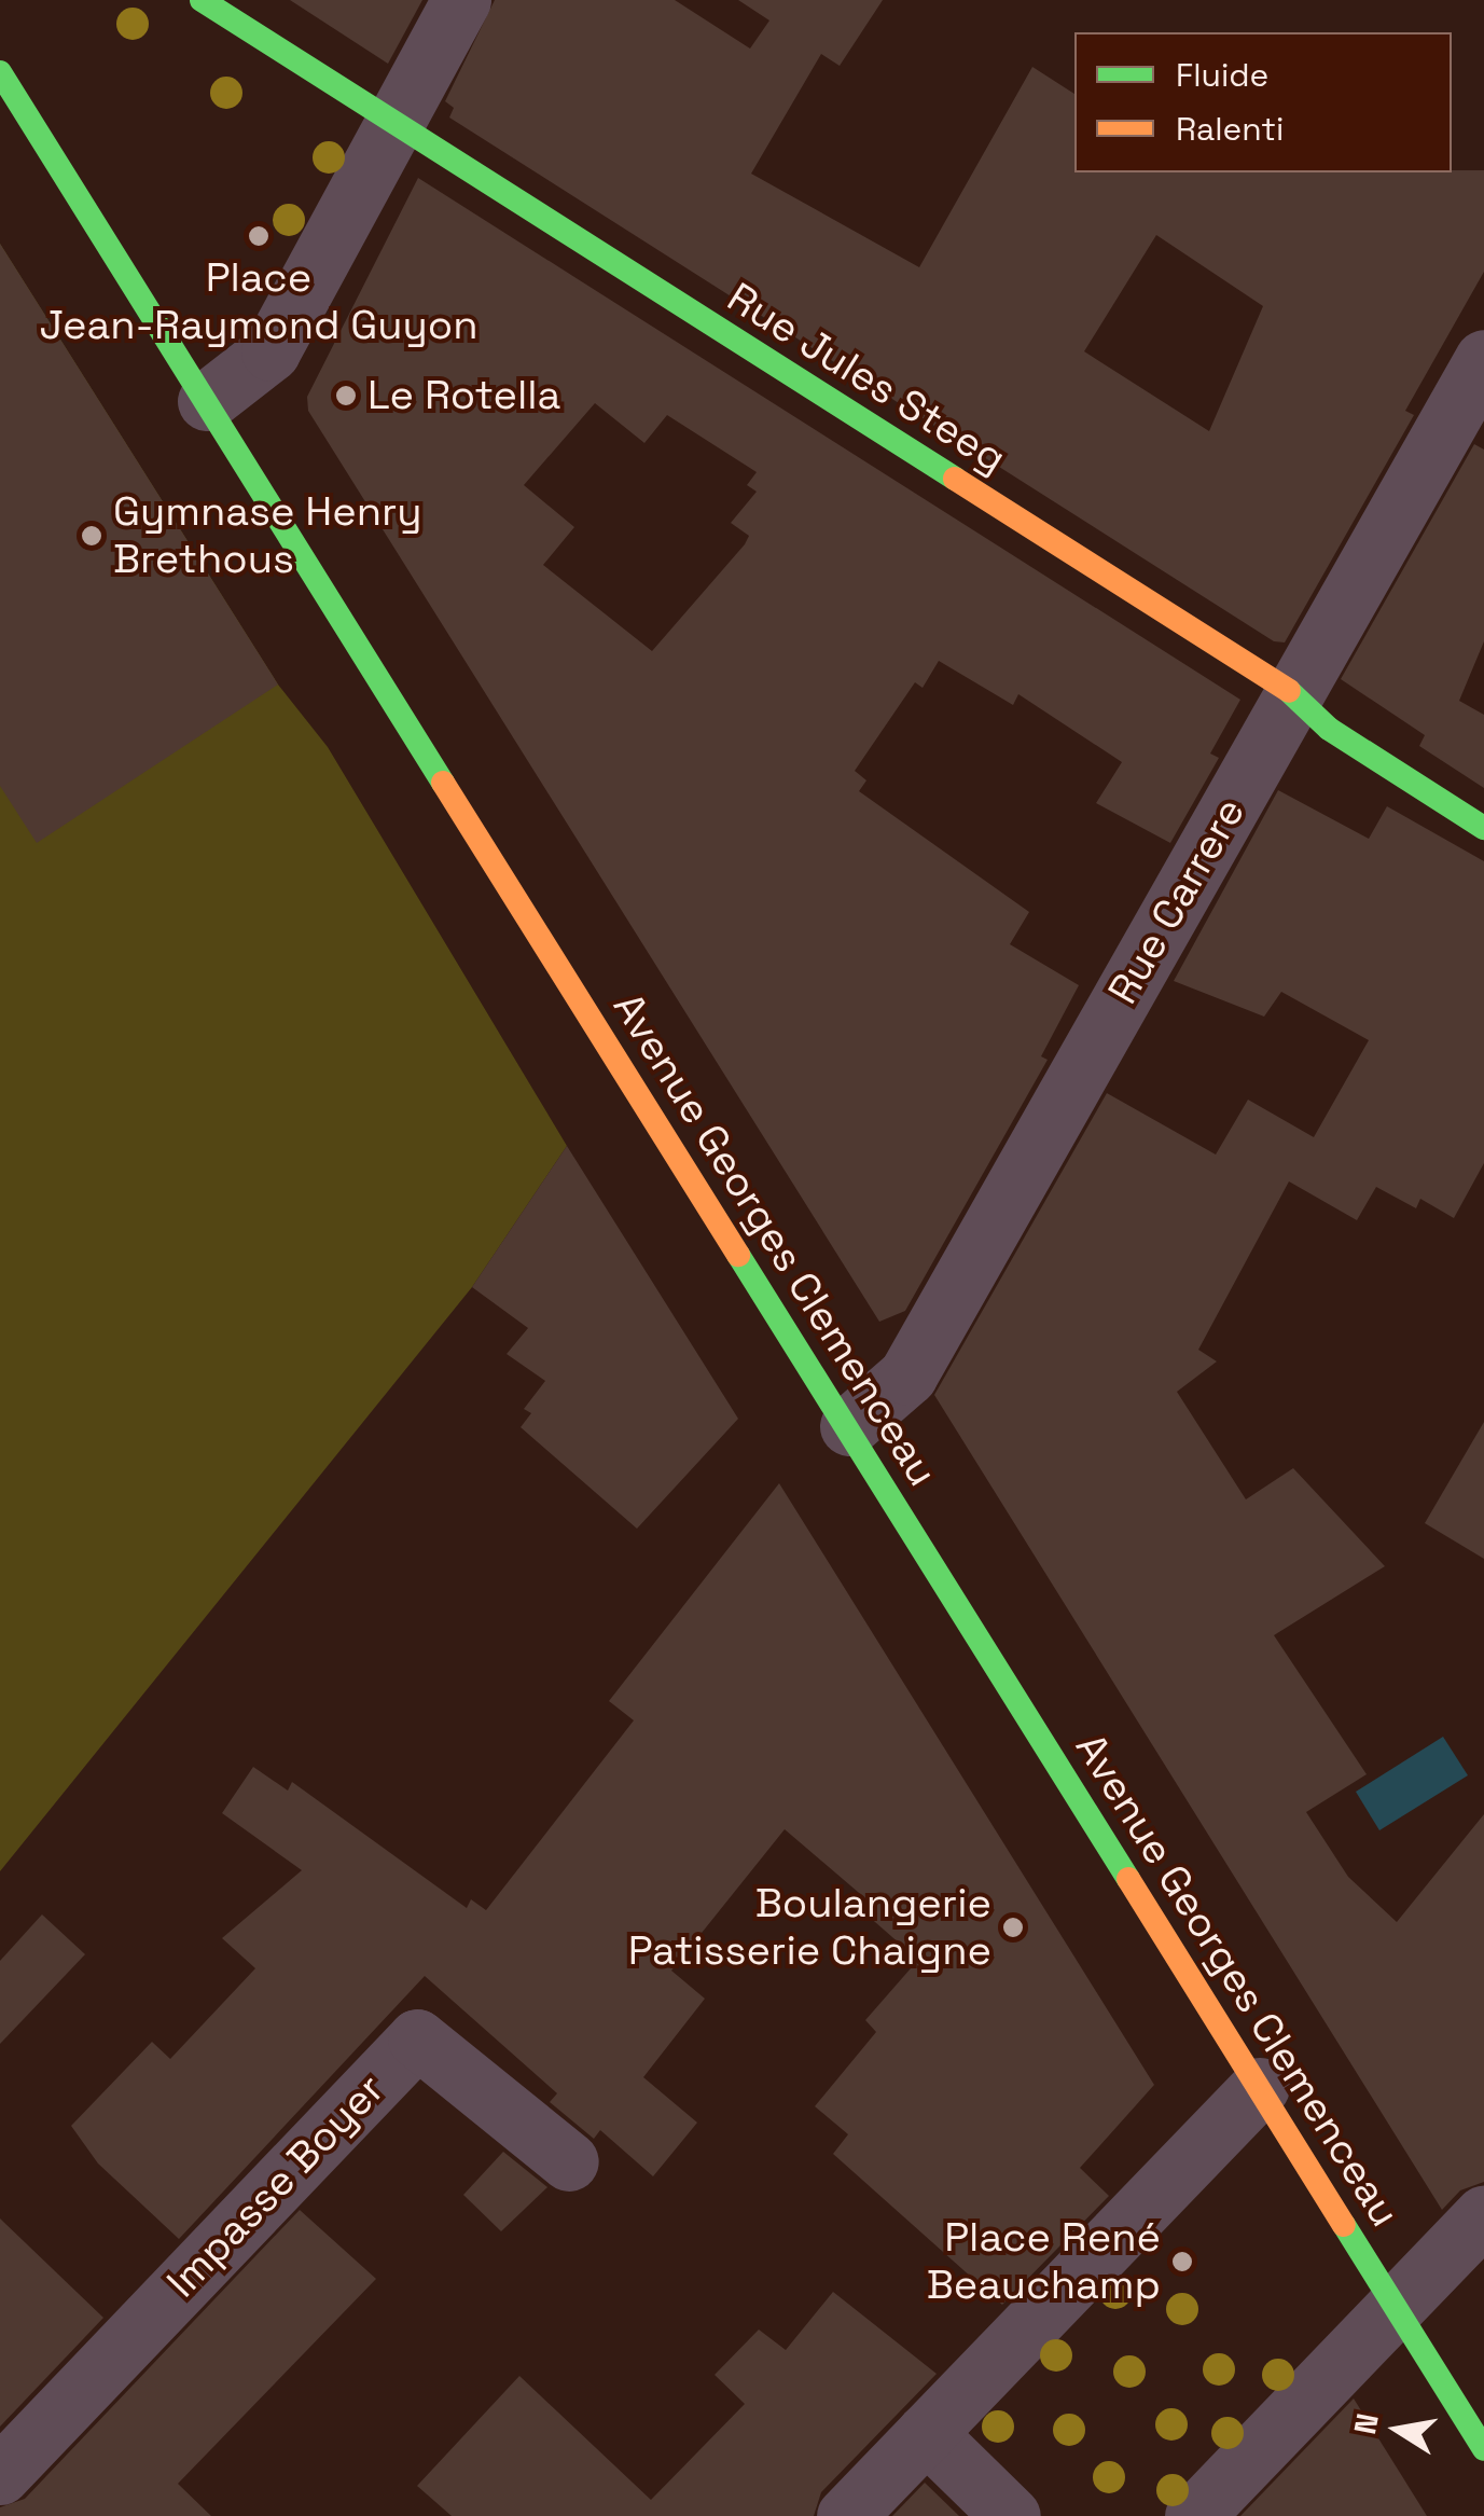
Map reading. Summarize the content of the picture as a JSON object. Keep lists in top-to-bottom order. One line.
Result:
{"streets":{"main road":["Rue Jules Steeg","Avenue Georges Clemenceau"],"street":["Rue Carrere","Impasse Boyer"]},"crossings":[["Rue Jules Steeg","Rue Carrere"],["Rue Carrere","Avenue Georges Clemenceau"]],"places":["Place Jean-Raymond Guyon","Le Rotella","Gymnase Henry Brethous","Boulangerie Patisserie Chaigne","Place René Beauchamp"],"legend":["Fluide","Ralenti"],"north":"left"}
